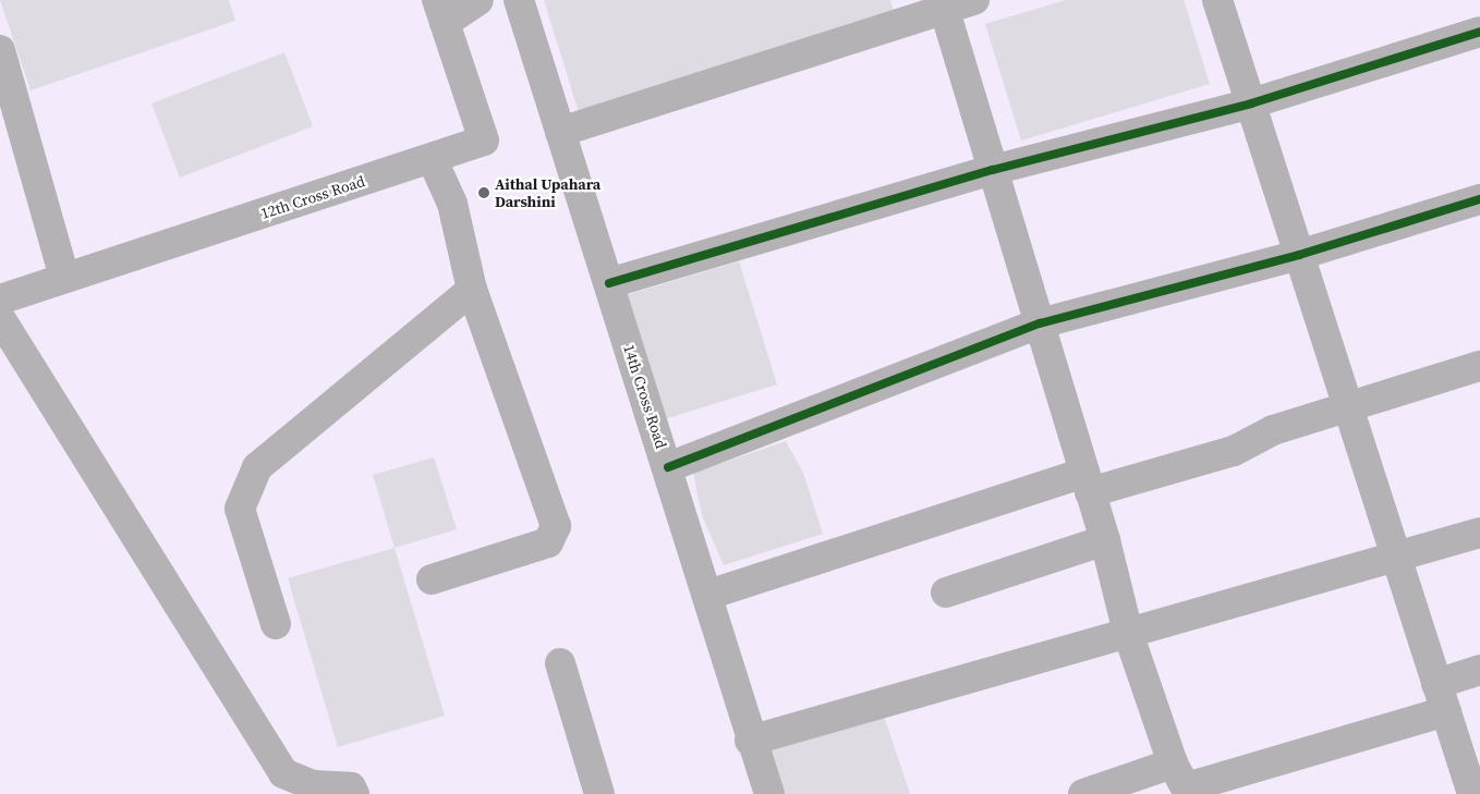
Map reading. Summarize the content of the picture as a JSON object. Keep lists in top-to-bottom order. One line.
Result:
{"streets":{"street":["12th Cross Road","14th Cross Road"]},"places":["Aithal Upahara Darshini"]}
